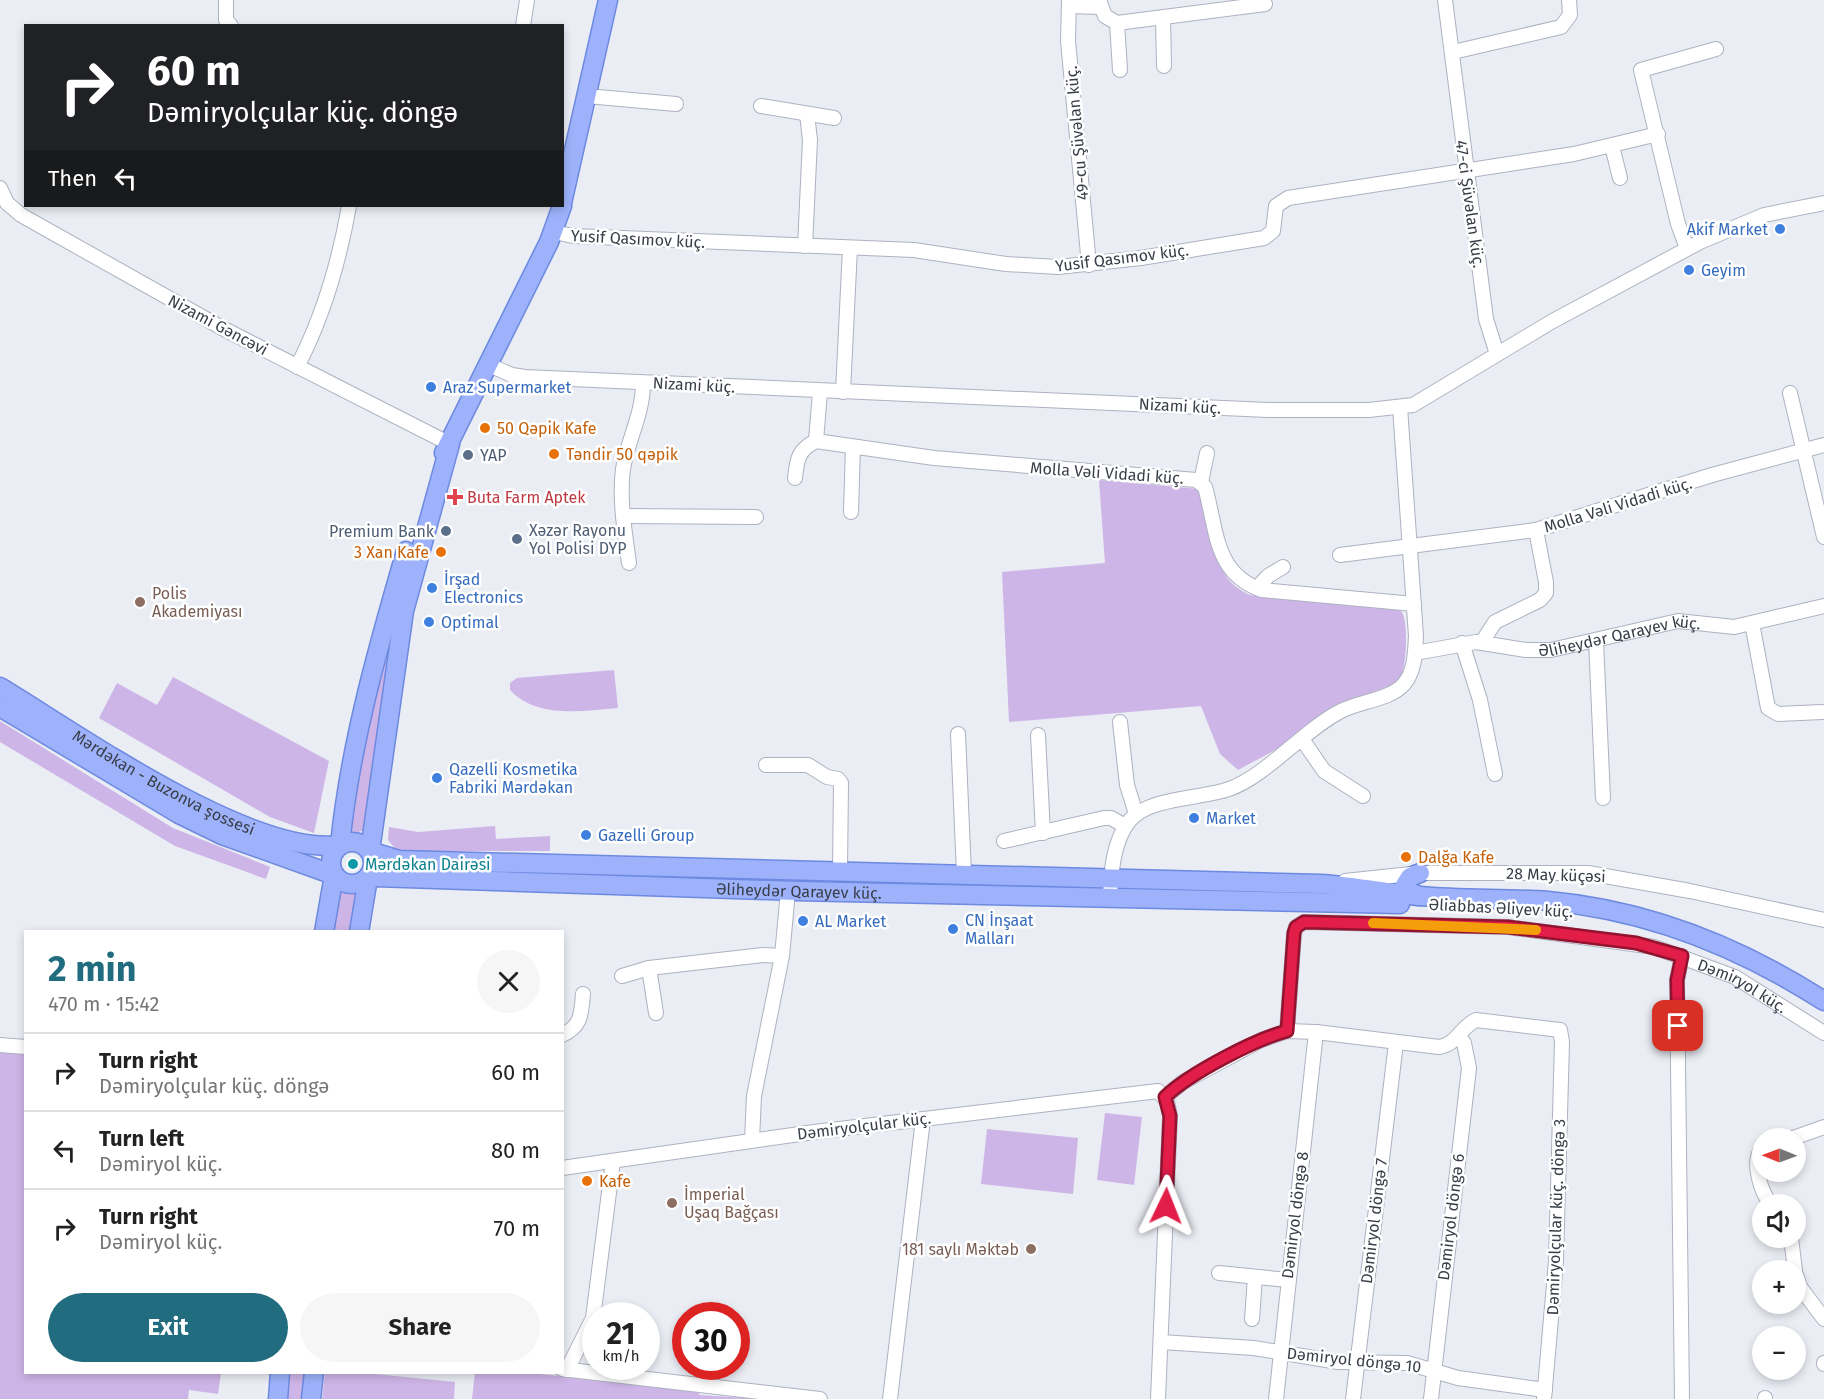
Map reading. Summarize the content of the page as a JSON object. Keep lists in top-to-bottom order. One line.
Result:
{"streets":{"main road":["Əliheydər Qarayev küç.","Mərdəkan - Buzonva şossesi","Əliabbas Əliyev küç.","Dəmiryol küç."],"street":["49-cu Şüvəlan küç.","47-ci Şüvəlan küç.","Yusif Qasımov küç.","Nizami Gəncəvi","Nizami küç.","Molla Vəli Vidadi küç.","28 May küçəsi","Dəmiryolçular küç.","Dəmiryol döngə 8","Dəmiryol döngə 6","Dəmiryolçular küç. döngə 3","Dəmiryol döngə 7","Dəmiryol döngə 10"]},"crossings":[["49-cu Şüvəlan küç.","Yusif Qasımov küç."],["47-ci Şüvəlan küç.","Yusif Qasımov küç."],["47-ci Şüvəlan küç.","Nizami küç."],["Əliheydər Qarayev küç.","Mərdəkan - Buzonva şossesi"],["Əliheydər Qarayev küç.","28 May küçəsi"],["Əliheydər Qarayev küç.","Əliabbas Əliyev küç."],["Əliheydər Qarayev küç.","Dəmiryol küç."],["28 May küçəsi","Dəmiryol küç."],["Dəmiryol döngə 8","Dəmiryol döngə 10"],["Dəmiryol döngə 6","Dəmiryolçular küç. döngə 3"],["Dəmiryol döngə 6","Dəmiryol döngə 10"],["Dəmiryolçular küç. döngə 3","Dəmiryol döngə 10"],["Dəmiryol döngə 7","Dəmiryol döngə 10"]],"places":{"other":["Akif Market","Geyim","Araz Supermarket","50 Qəpik Kafe","Təndir 50 qəpik","YAP","Premium Bank","Xəzər Rayonu Yol Polisi DYP","3 Xan Kafe","İrşad Electronics","Polis Akademiyası","Optimal","Qazelli Kosmetika Fabriki Mərdəkan","Market","Gazelli Group","Dalğa Kafe","Mərdəkan Dairəsi","AL Market","CN İnşaat Malları","Kafe","İmperial Uşaq Bağçası","181 saylı Məktəb"],"health":["Buta Farm Aptek"]},"north":"left","page":{"turn":["60 m","Dəmiryolçular küç. döngə"],"then":"Then","heading":["2 min","470 m · 15:42"],"list":[{"name":"Turn right","note":"Dəmiryolçular küç. döngə","value":"60 m"},{"name":"Turn left","note":"Dəmiryol küç.","value":"80 m"},{"name":"Turn right","note":"Dəmiryol küç.","value":"70 m"}],"map_buttons":["+","−"],"buttons":["Exit","Share"],"speed":"21 km/h","limit":"30"}}
